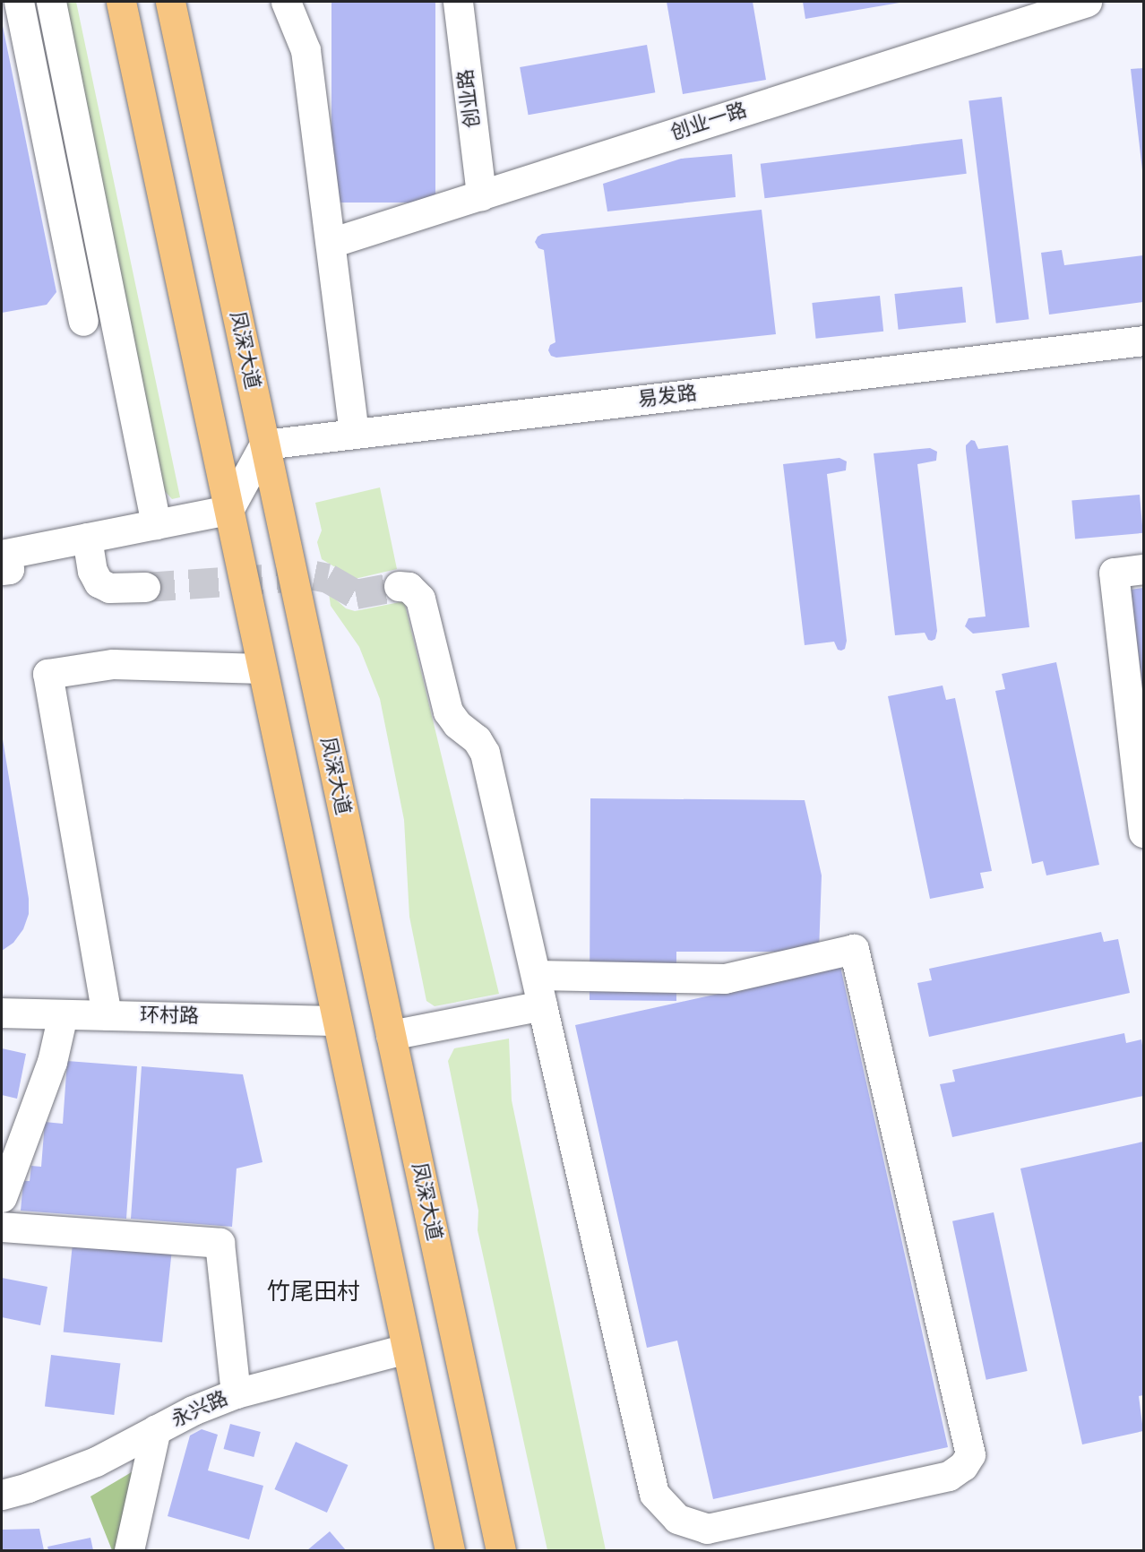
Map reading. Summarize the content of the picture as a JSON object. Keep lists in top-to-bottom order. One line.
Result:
{"streets":{"highway":["凤深大道"],"street":["创业路","创业一路","易发路","环村路","永兴路"]},"crossings":[["创业路","创业一路"],["凤深大道","易发路"]],"districts":["竹尾田村"]}
